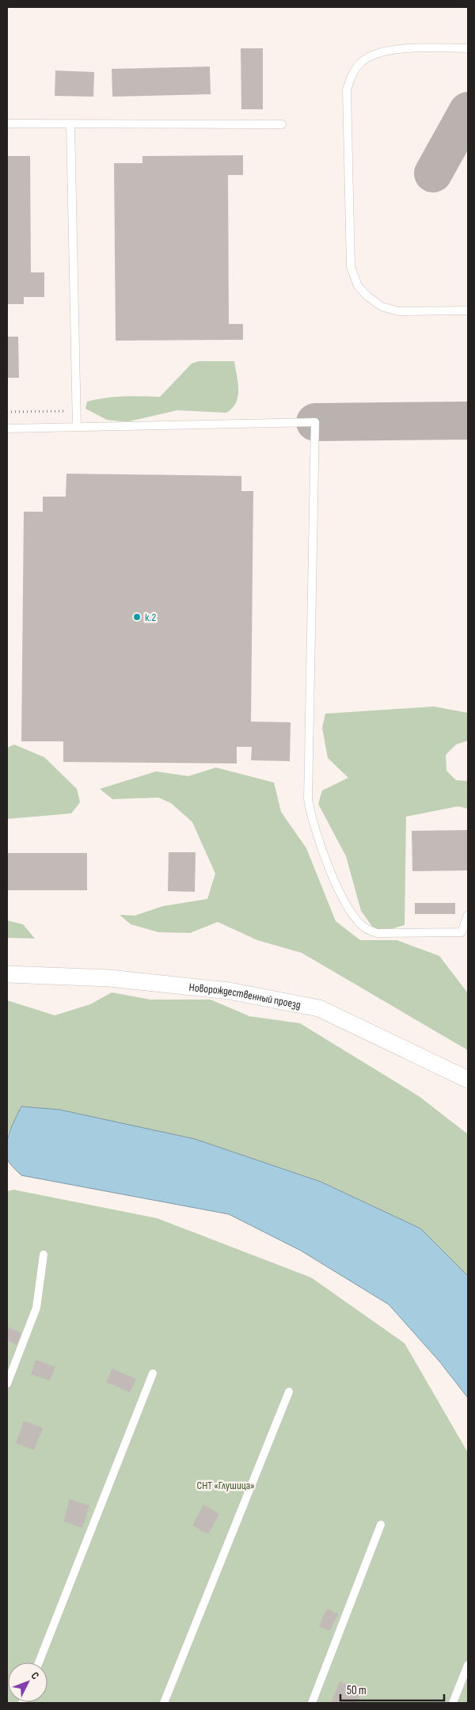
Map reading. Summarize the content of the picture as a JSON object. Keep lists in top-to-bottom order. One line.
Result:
{"streets":{"street":["Новорождественный проезд"]},"parks":["СНТ «Глушица»"],"places":["к.2"],"scale_bar":"50 m","north":"top right"}
